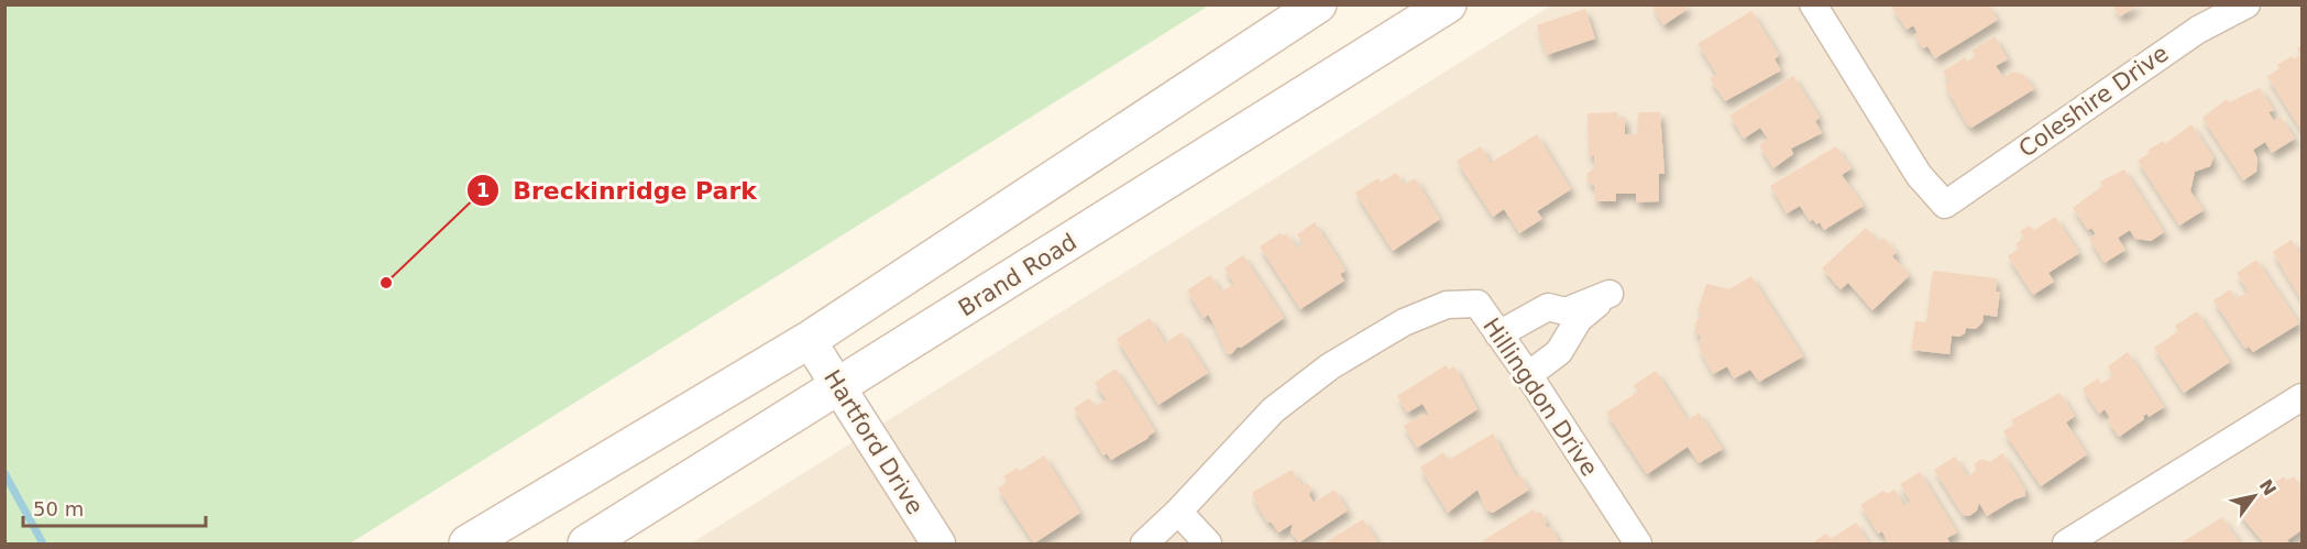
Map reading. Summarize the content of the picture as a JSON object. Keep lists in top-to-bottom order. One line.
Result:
{"streets":{"main road":["Brand Road"],"street":["Coleshire Drive","Hillingdon Drive","Hartford Drive"]},"crossings":[["Brand Road","Hartford Drive"]],"places":["Breckinridge Park"],"scale_bar":"50 m","north":"top right"}
